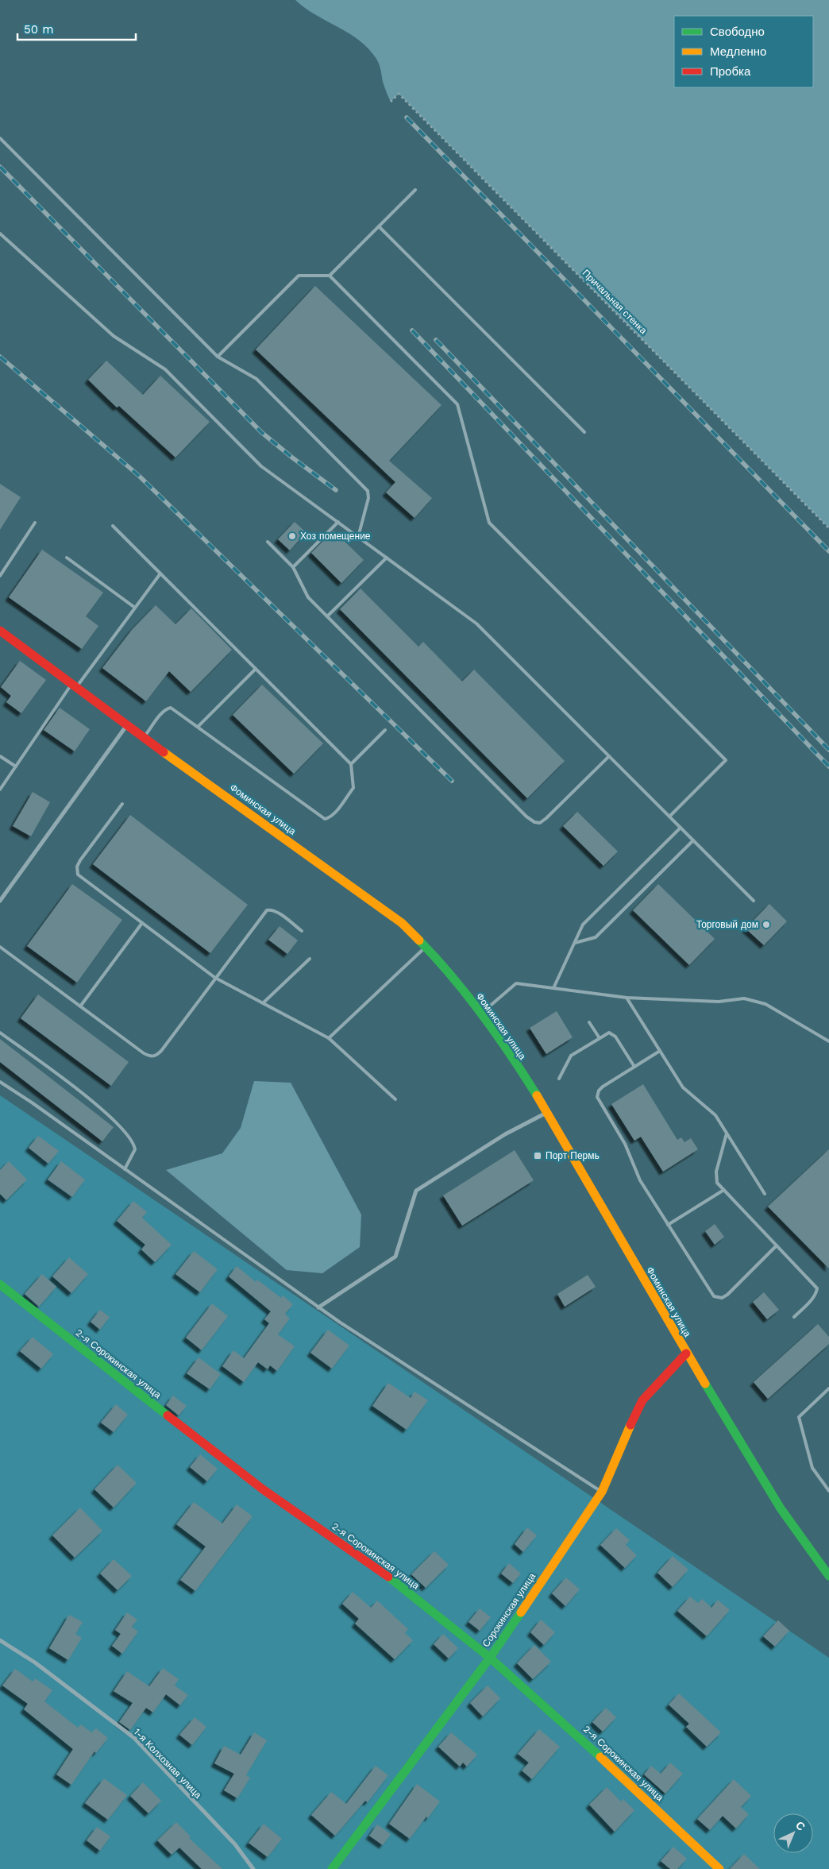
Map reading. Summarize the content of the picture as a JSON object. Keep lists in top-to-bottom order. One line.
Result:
{"streets":{"street":["Фоминская улица","2-я Сорокинская улица","Сорокинская улица","1-я Колхозная улица"],"path":["Причальная стенка"]},"crossings":[["Фоминская улица","Сорокинская улица"],["2-я Сорокинская улица","Сорокинская улица"]],"places":{"other":["Хоз помещение","Торговый дом"],"transit":["Порт Пермь"]},"legend":["Свободно","Медленно","Пробка"],"scale_bar":"50 m","north":"top right"}
